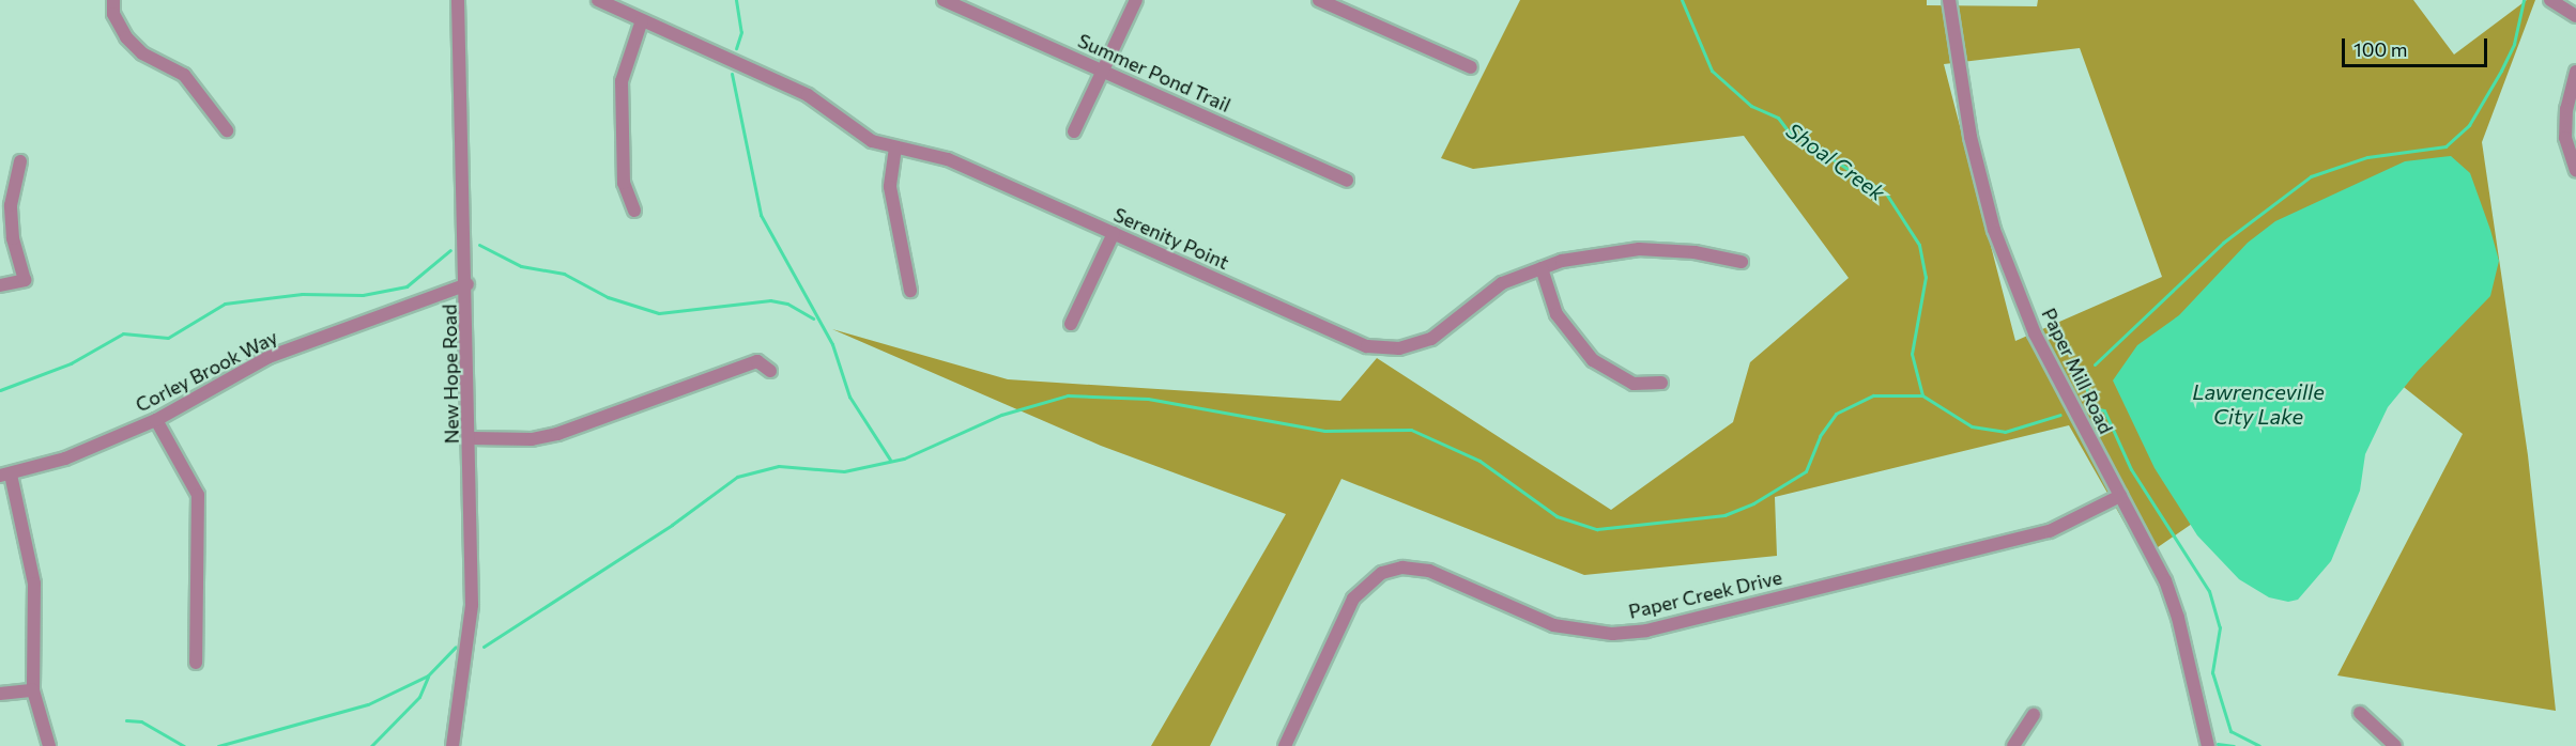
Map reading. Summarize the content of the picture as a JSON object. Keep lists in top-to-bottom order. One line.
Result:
{"streets":{"street":["Summer Pond Trail","Serenity Point","Corley Brook Way","Paper Mill Road","New Hope Road","Paper Creek Drive"]},"crossings":[["Corley Brook Way","New Hope Road"],["Paper Mill Road","Paper Creek Drive"]],"water":["Shoal Creek","Lawrenceville City Lake"],"scale_bar":"100 m"}
